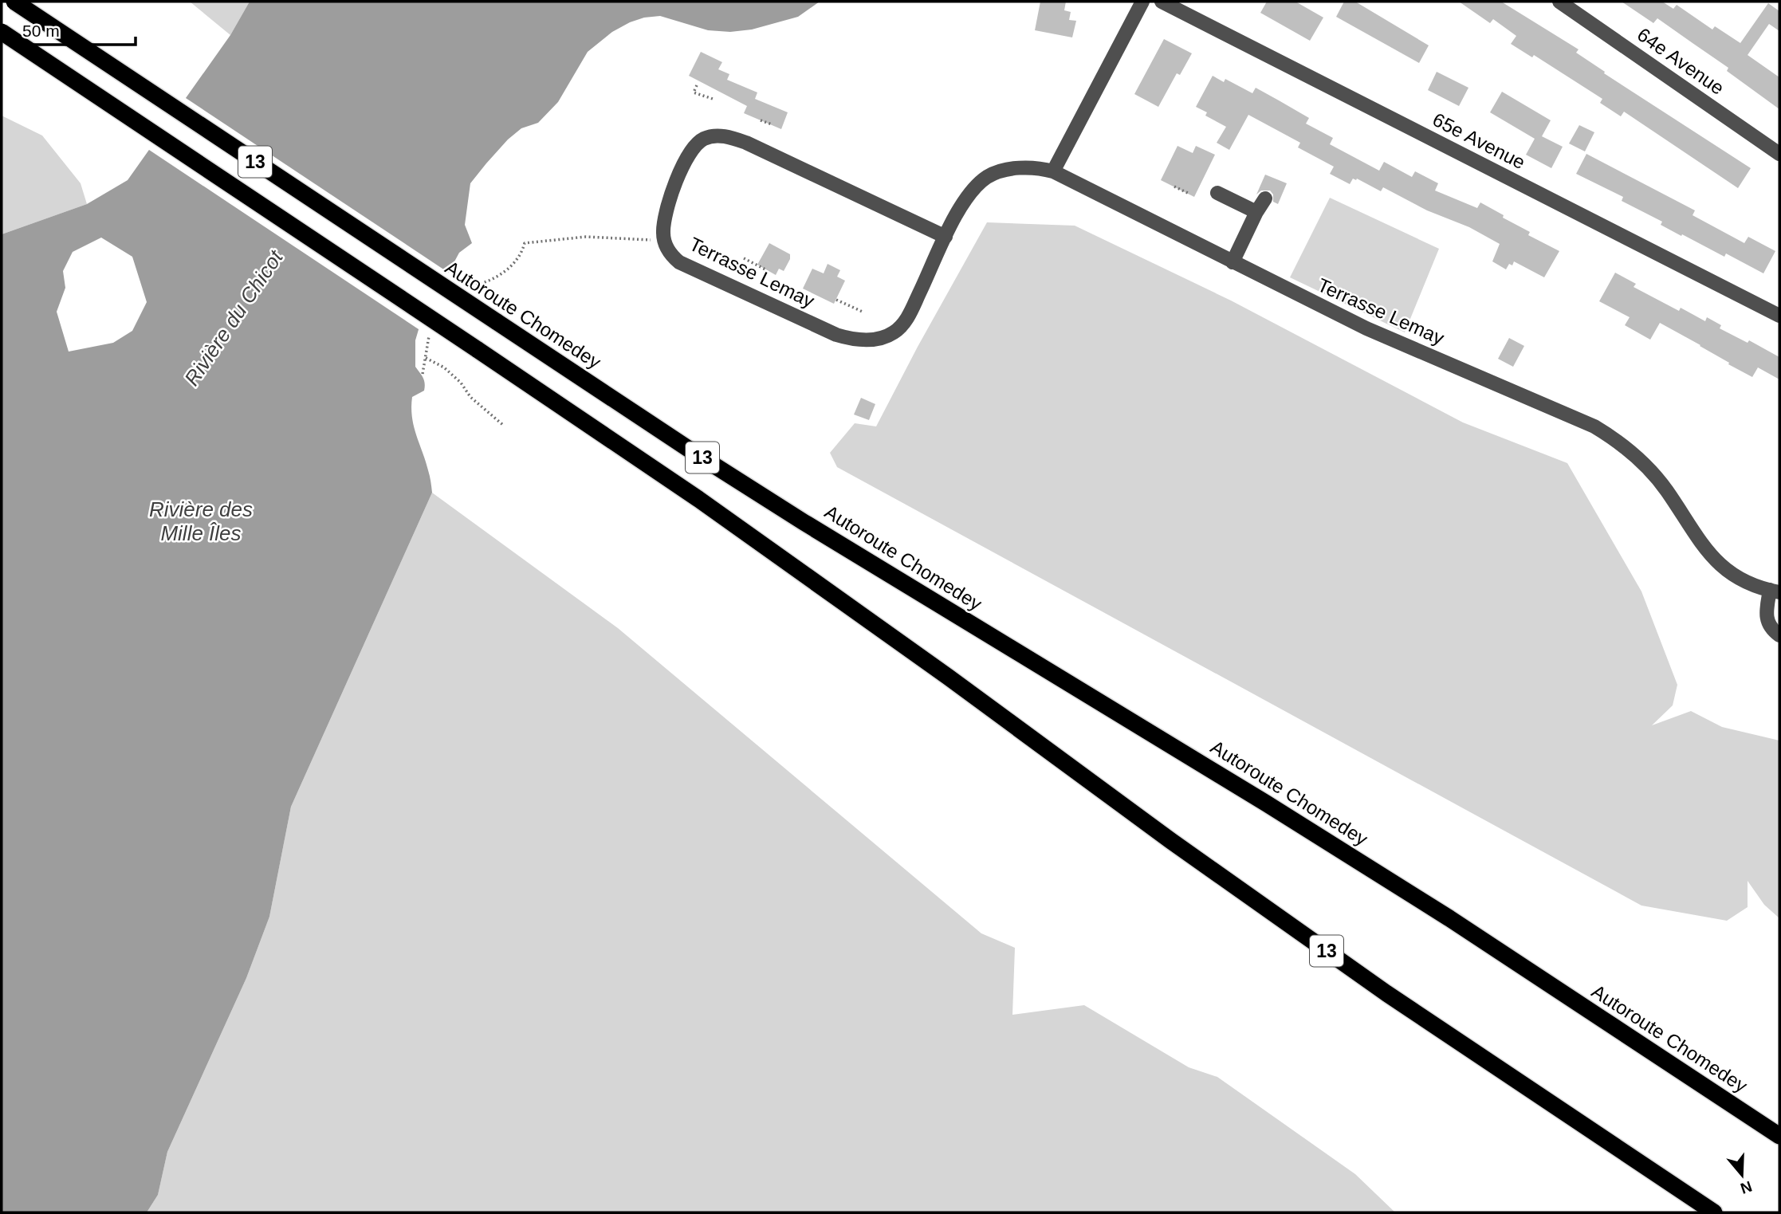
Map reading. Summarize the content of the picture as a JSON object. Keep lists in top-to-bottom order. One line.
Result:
{"streets":{"highway":["13","Autoroute Chomedey"],"street":["64e Avenue","65e Avenue","Terrasse Lemay"]},"water":["Rivière du Chicot","Rivière des Mille Îles"],"scale_bar":"50 m","north":"bottom"}
